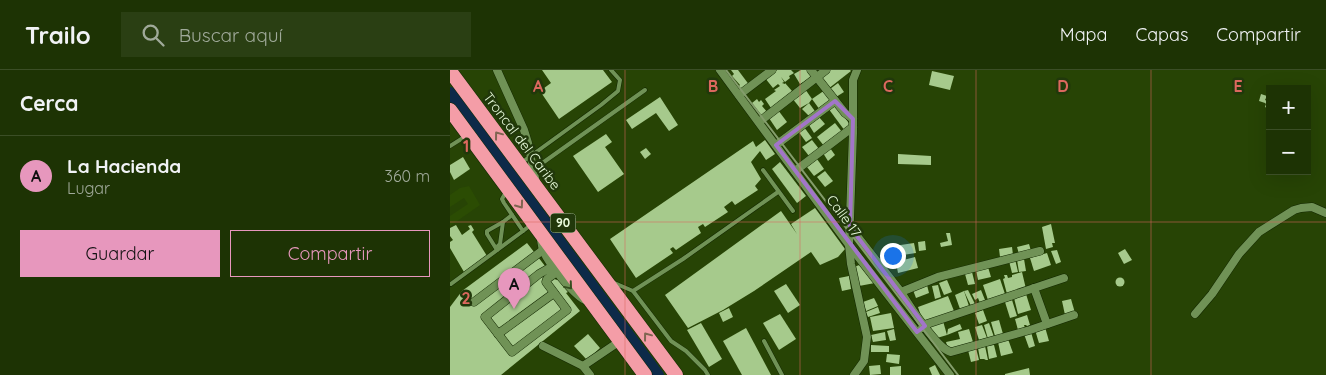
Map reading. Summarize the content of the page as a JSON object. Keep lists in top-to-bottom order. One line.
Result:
{"streets":{"highway":["Troncal del Caribe","90"],"street":["Calle 17"]},"page":{"header":"Trailo","search":"Buscar aquí","nav":["Mapa","Capas","Compartir"],"heading":"Cerca","map_buttons":["+","−"],"list":[{"mark":"A","name":"La Hacienda","note":"Lugar","value":"360 m"}],"buttons":["Guardar","Compartir"],"pins":"A"},"grid":{"columns":["A","B","C","D","E"],"rows":["1","2"]}}
